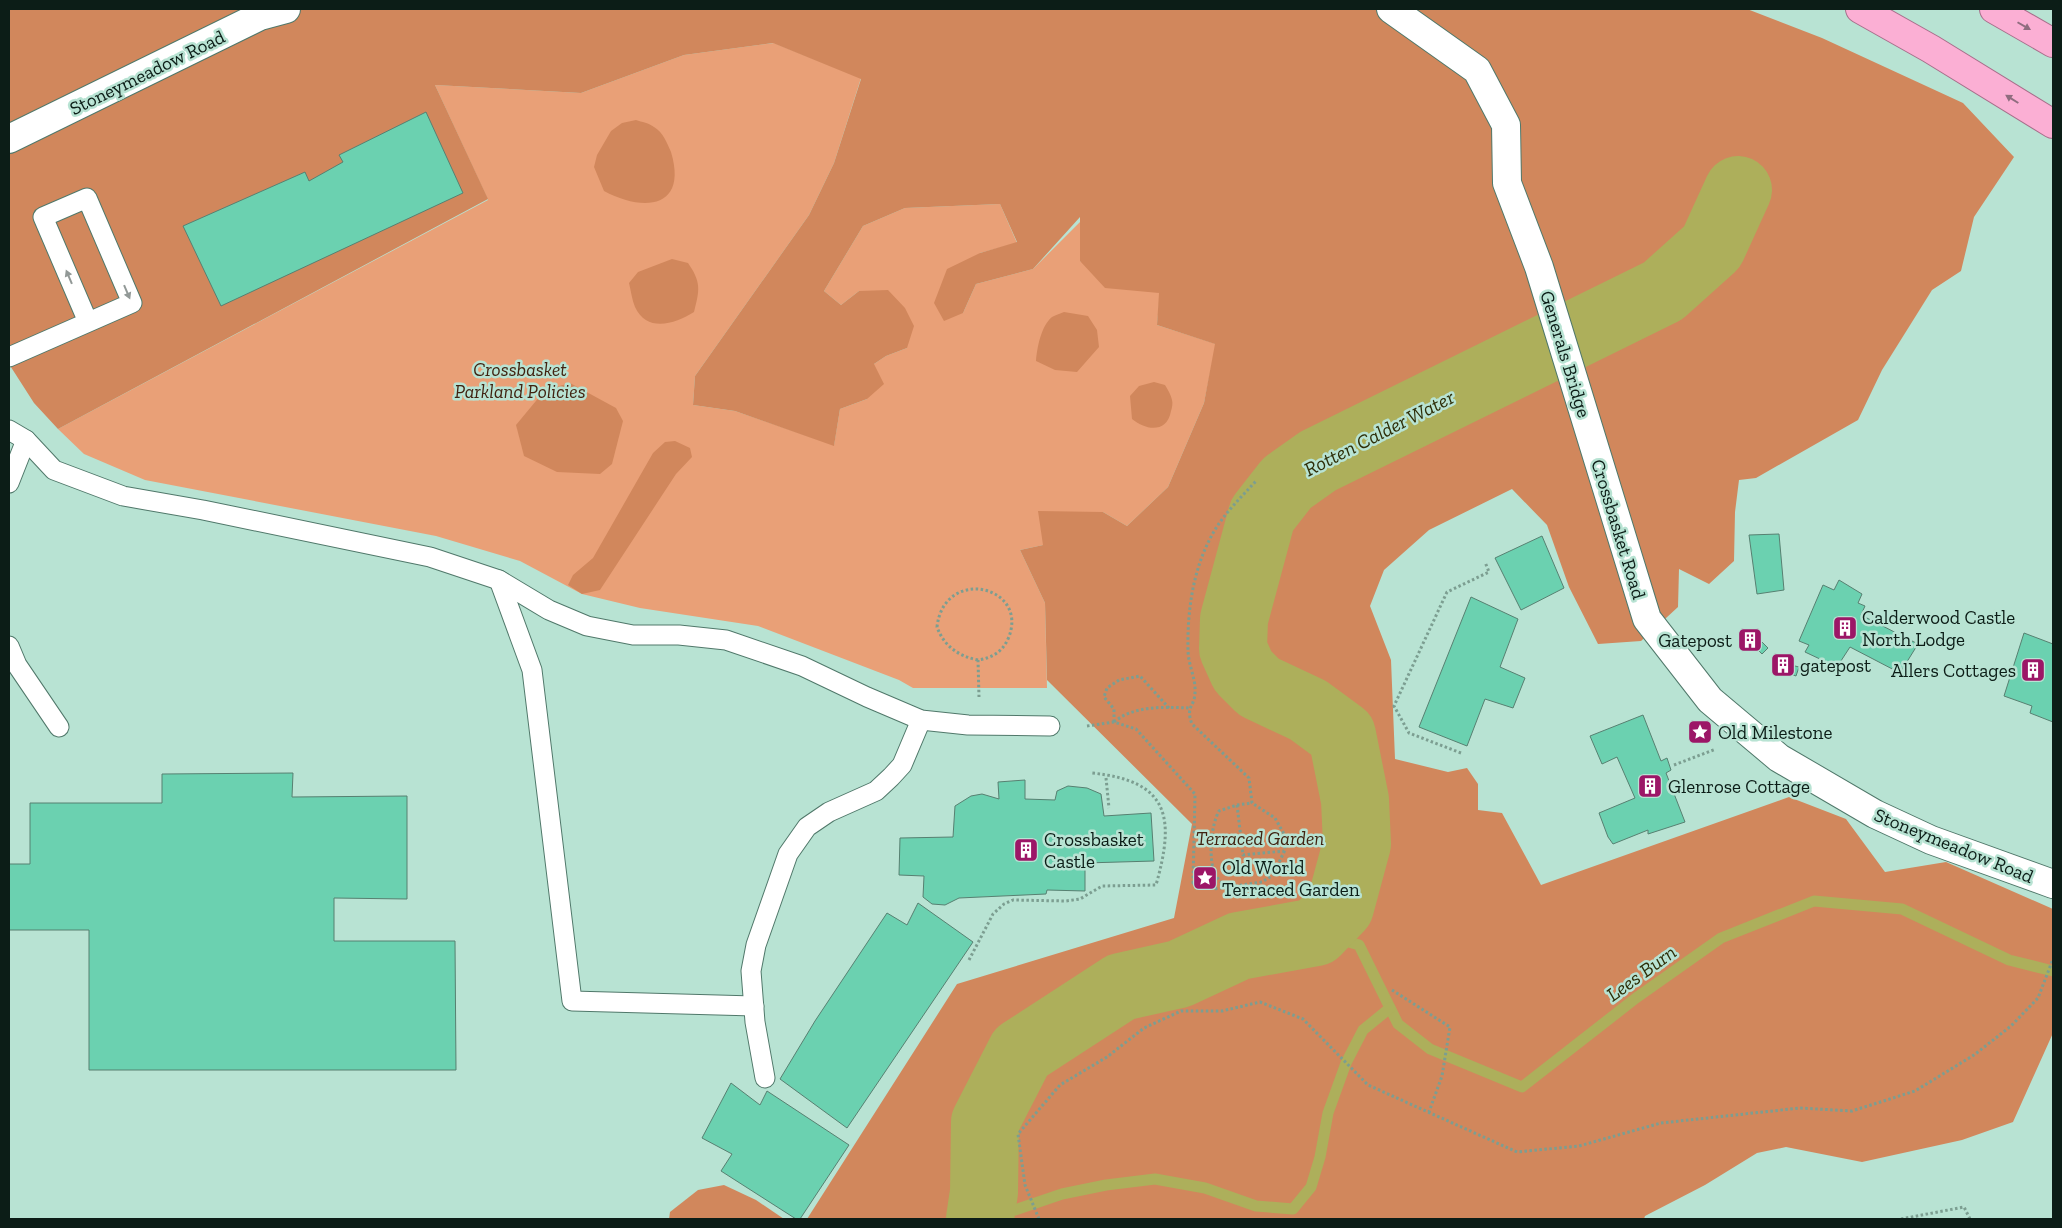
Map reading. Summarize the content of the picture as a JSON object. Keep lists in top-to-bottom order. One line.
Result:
{"streets":{"street":["Stoneymeadow Road","Generals Bridge","Crossbasket Road"]},"crossings":[["Stoneymeadow Road","Crossbasket Road"],["Generals Bridge","Crossbasket Road"]],"water":["Rotten Calder Water","Lees Burn"],"parks":["Crossbasket Parkland Policies","Terraced Garden"],"places":{"building":["Calderwood Castle North Lodge","Gatepost","gatepost","Allers Cottages","Glenrose Cottage","Crossbasket Castle"],"place":["Old Milestone","Old World Terraced Garden"]}}
